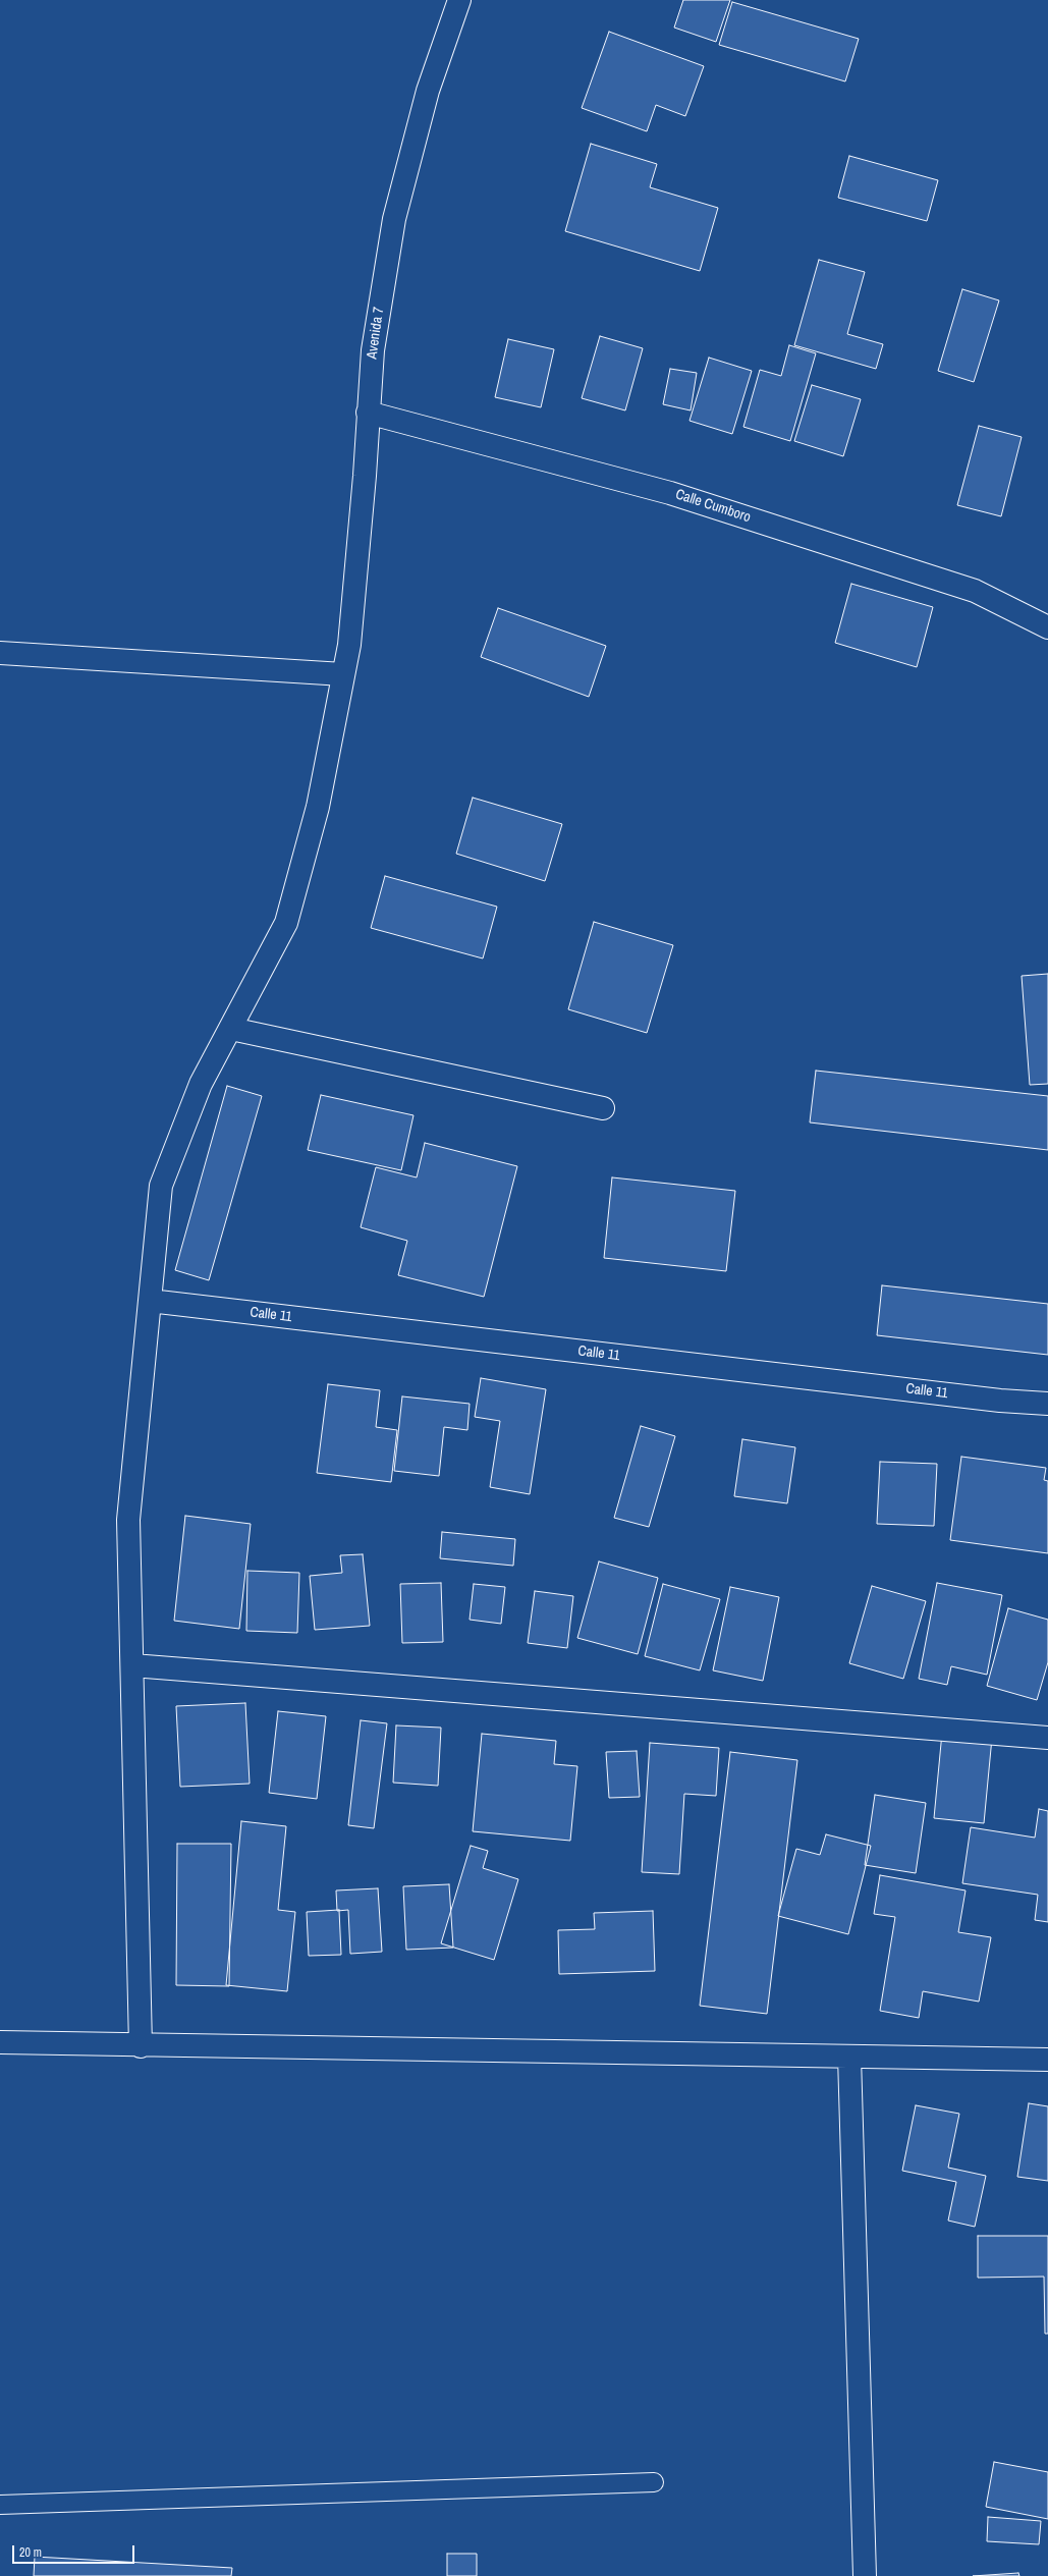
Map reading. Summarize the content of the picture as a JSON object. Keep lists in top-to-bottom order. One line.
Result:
{"streets":{"street":["Avenida 7","Calle Cumboro","Calle 11"]},"crossings":[["Avenida 7","Calle Cumboro"],["Avenida 7","Calle 11"]],"scale_bar":"20 m"}
